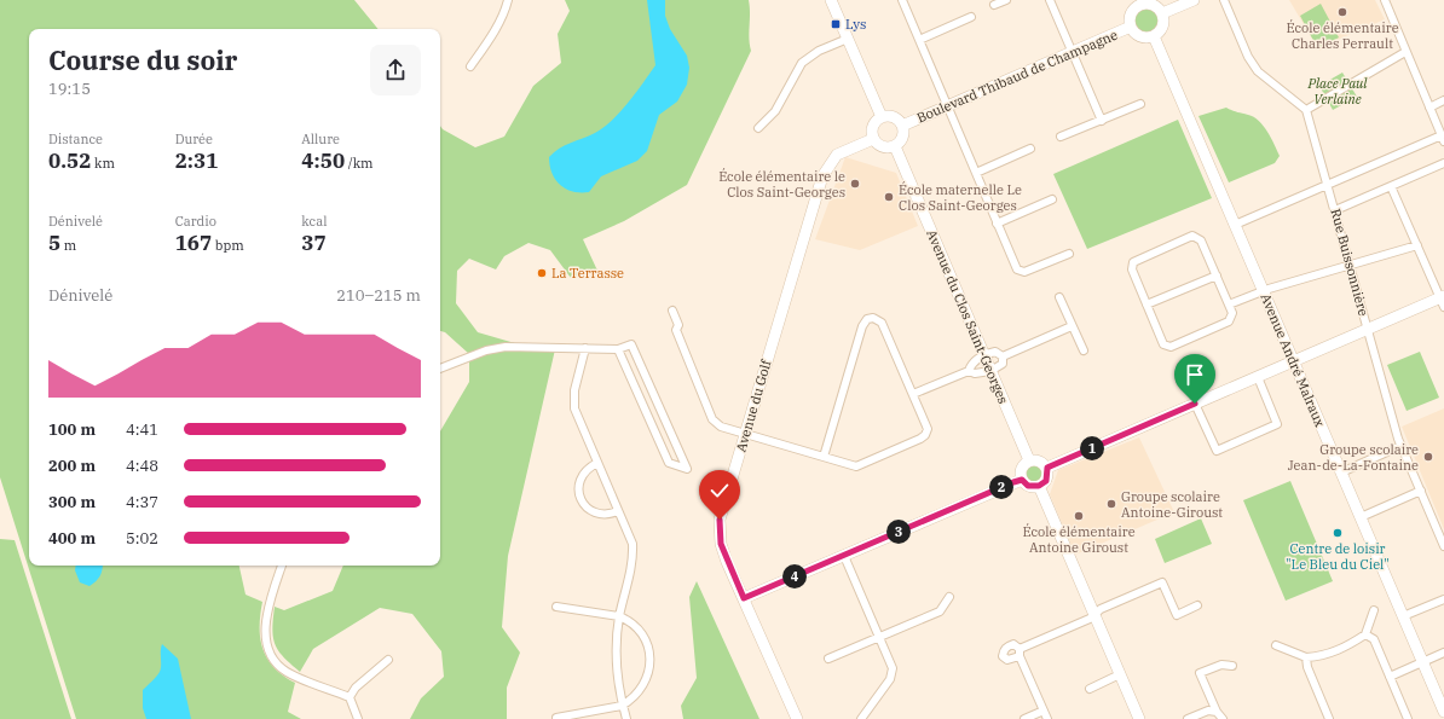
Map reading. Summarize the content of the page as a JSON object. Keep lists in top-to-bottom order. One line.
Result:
{"streets":{"street":["Boulevard Thibaud de Champagne","Rue Buissonnière","Avenue du Clos Saint-Georges","Avenue André Malraux","Avenue du Golf"]},"crossings":[["Boulevard Thibaud de Champagne","Avenue du Clos Saint-Georges"],["Boulevard Thibaud de Champagne","Avenue André Malraux"],["Boulevard Thibaud de Champagne","Avenue du Golf"],["Avenue du Clos Saint-Georges","Avenue du Golf"]],"parks":["Place Paul Verlaine"],"places":{"other":["École élémentaire Charles Perrault","École élémentaire le Clos Saint-Georges","École maternelle Le Clos Saint-Georges","La Terrasse","Groupe scolaire Jean-de-La-Fontaine","Groupe scolaire Antoine-Giroust","École élémentaire Antoine Giroust","Centre de loisir \"Le Bleu du Ciel\""],"transit":["Lys"]},"page":{"heading":["Course du soir","19:15"],"stats":[["Distance","0.52 km"],["Durée","2:31"],["Allure","4:50 /km"],["Dénivelé","5 m"],["Cardio","167 bpm"],["kcal","37"]],"chart":["Dénivelé","210–215 m"],"list":[{"name":"100 m","note":"4:41"},{"name":"200 m","note":"4:48"},{"name":"300 m","note":"4:37"},{"name":"400 m","note":"5:02"}],"pins":["1","2","3","4"]}}
